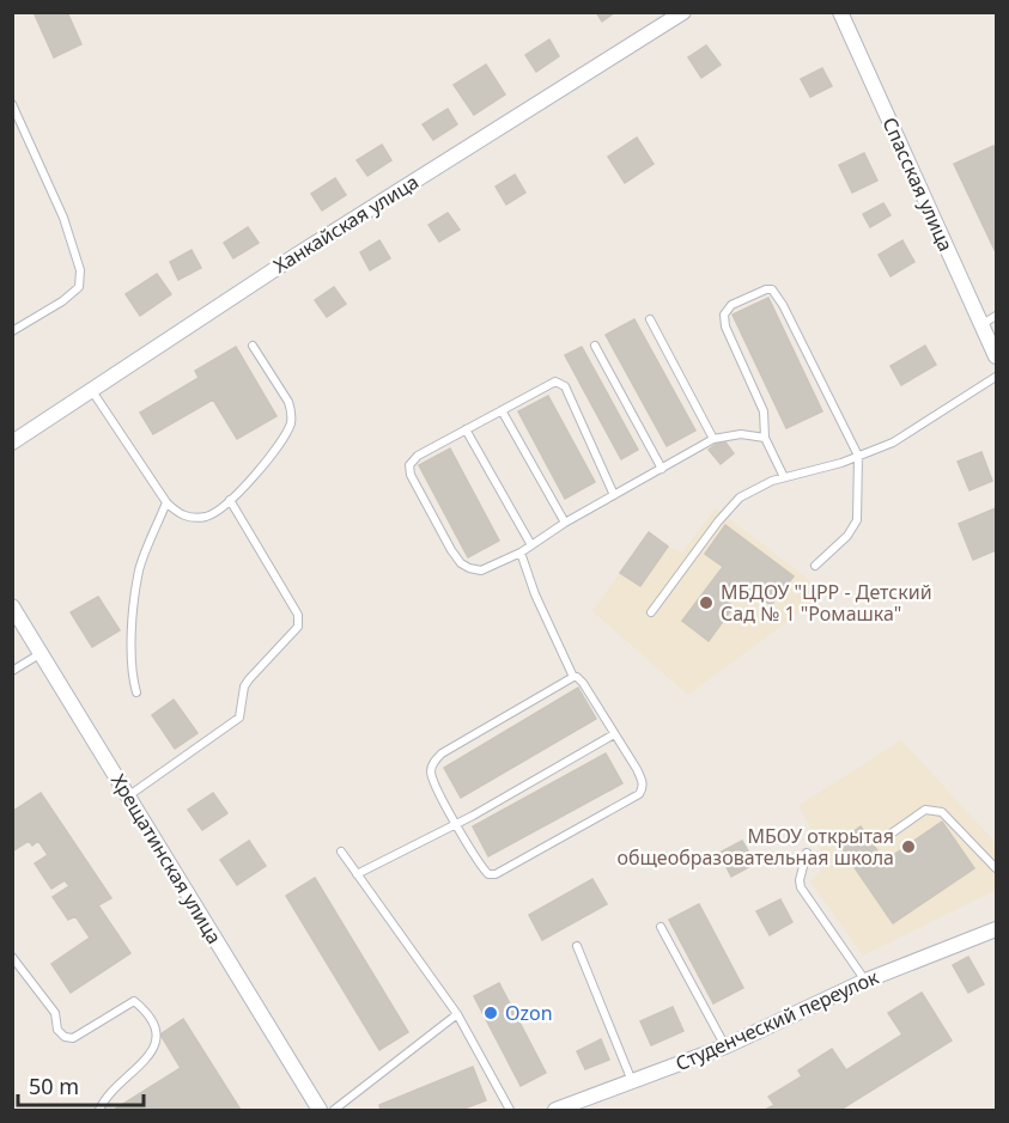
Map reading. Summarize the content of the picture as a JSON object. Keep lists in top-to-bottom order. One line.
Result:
{"streets":{"street":["Спасская улица","Ханкайская улица","Хрещатинская улица","Студенческий переулок"]},"places":["МБДОУ \"ЦРР - Детский Сад № 1 \"Ромашка\"","МБОУ открытая общеобразовательная школа","Ozon"],"scale_bar":"50 m"}
